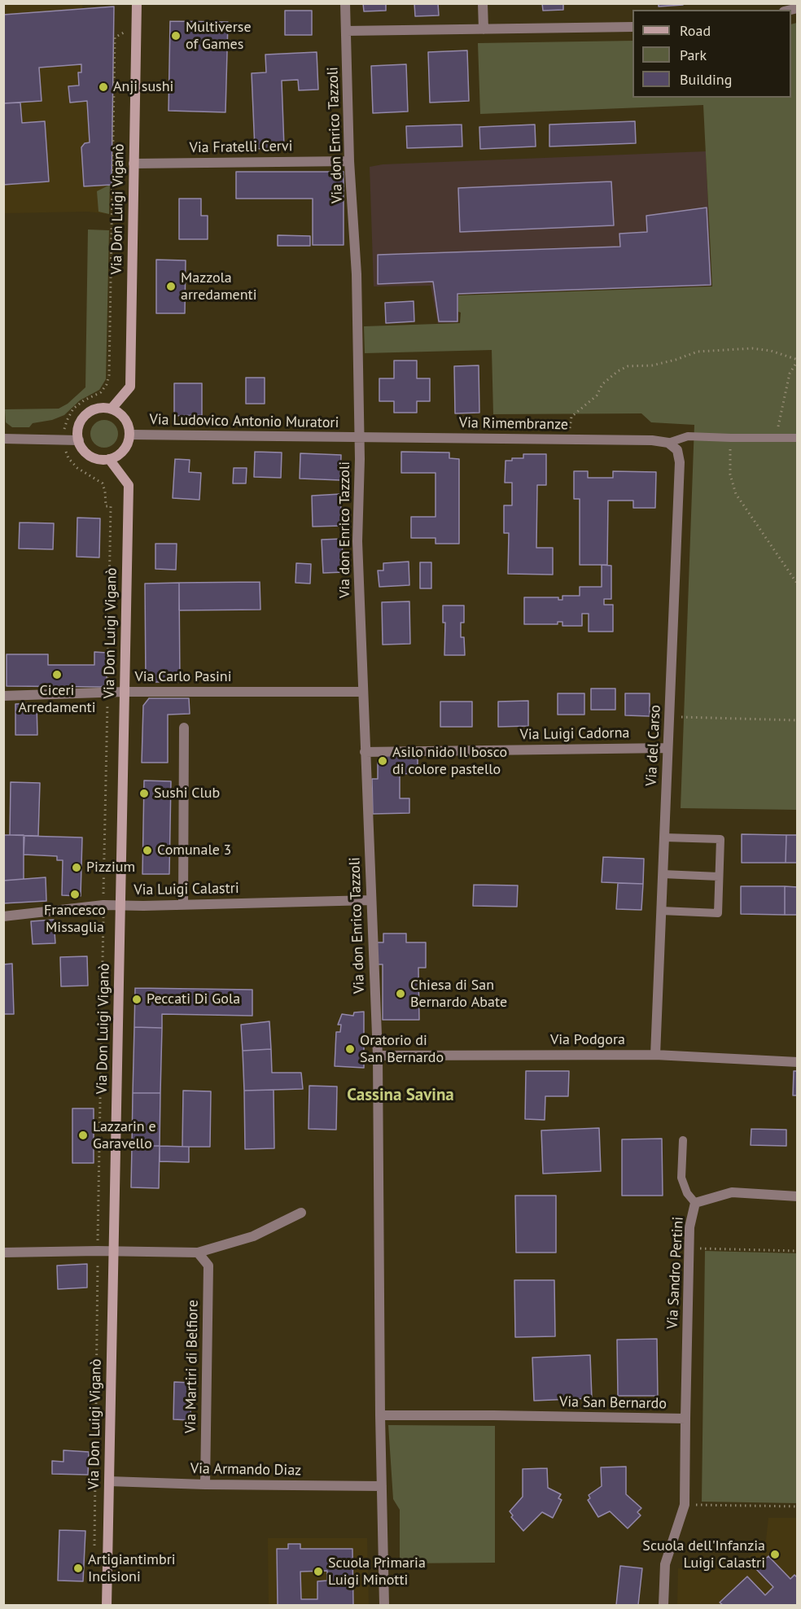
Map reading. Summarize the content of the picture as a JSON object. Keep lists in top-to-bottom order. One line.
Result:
{"streets":{"street":["Via don Enrico Tazzoli","Via Fratelli Cervi","Via Don Luigi Viganò","Via Ludovico Antonio Muratori","Via Rimembranze","Via Carlo Pasini","Via Luigi Cadorna","Via del Carso","Via Luigi Calastri","Via Podgora","Via Sandro Pertini","Via Martiri di Belfiore","Via San Bernardo","Via Armando Diaz"]},"crossings":[["Via don Enrico Tazzoli","Via Fratelli Cervi"],["Via don Enrico Tazzoli","Via Ludovico Antonio Muratori"],["Via don Enrico Tazzoli","Via Rimembranze"],["Via don Enrico Tazzoli","Via Carlo Pasini"],["Via don Enrico Tazzoli","Via Luigi Cadorna"],["Via don Enrico Tazzoli","Via Luigi Calastri"],["Via don Enrico Tazzoli","Via Podgora"],["Via Fratelli Cervi","Via Don Luigi Viganò"],["Via Don Luigi Viganò","Via Ludovico Antonio Muratori"],["Via Don Luigi Viganò","Via Carlo Pasini"],["Via Don Luigi Viganò","Via Luigi Calastri"],["Via Don Luigi Viganò","Via Armando Diaz"],["Via Ludovico Antonio Muratori","Via Rimembranze"],["Via Rimembranze","Via del Carso"],["Via Luigi Cadorna","Via del Carso"],["Via del Carso","Via Podgora"],["Via Sandro Pertini","Via San Bernardo"],["Via Martiri di Belfiore","Via Armando Diaz"]],"districts":["Cassina Savina"],"places":["Multiverse of Games","Anji sushi","Mazzola arredamenti","Ciceri Arredamenti","Asilo nido Il bosco di colore pastello","Sushi Club","Comunale 3","Pizzium","Francesco Missaglia","Chiesa di San Bernardo Abate","Peccati Di Gola","Oratorio di San Bernardo","Lazzarin e Garavello","Scuola dell'Infanzia Luigi Calastri","Artigiantimbri Incisioni","Scuola Primaria Luigi Minotti"],"legend":["Road","Park","Building"]}
